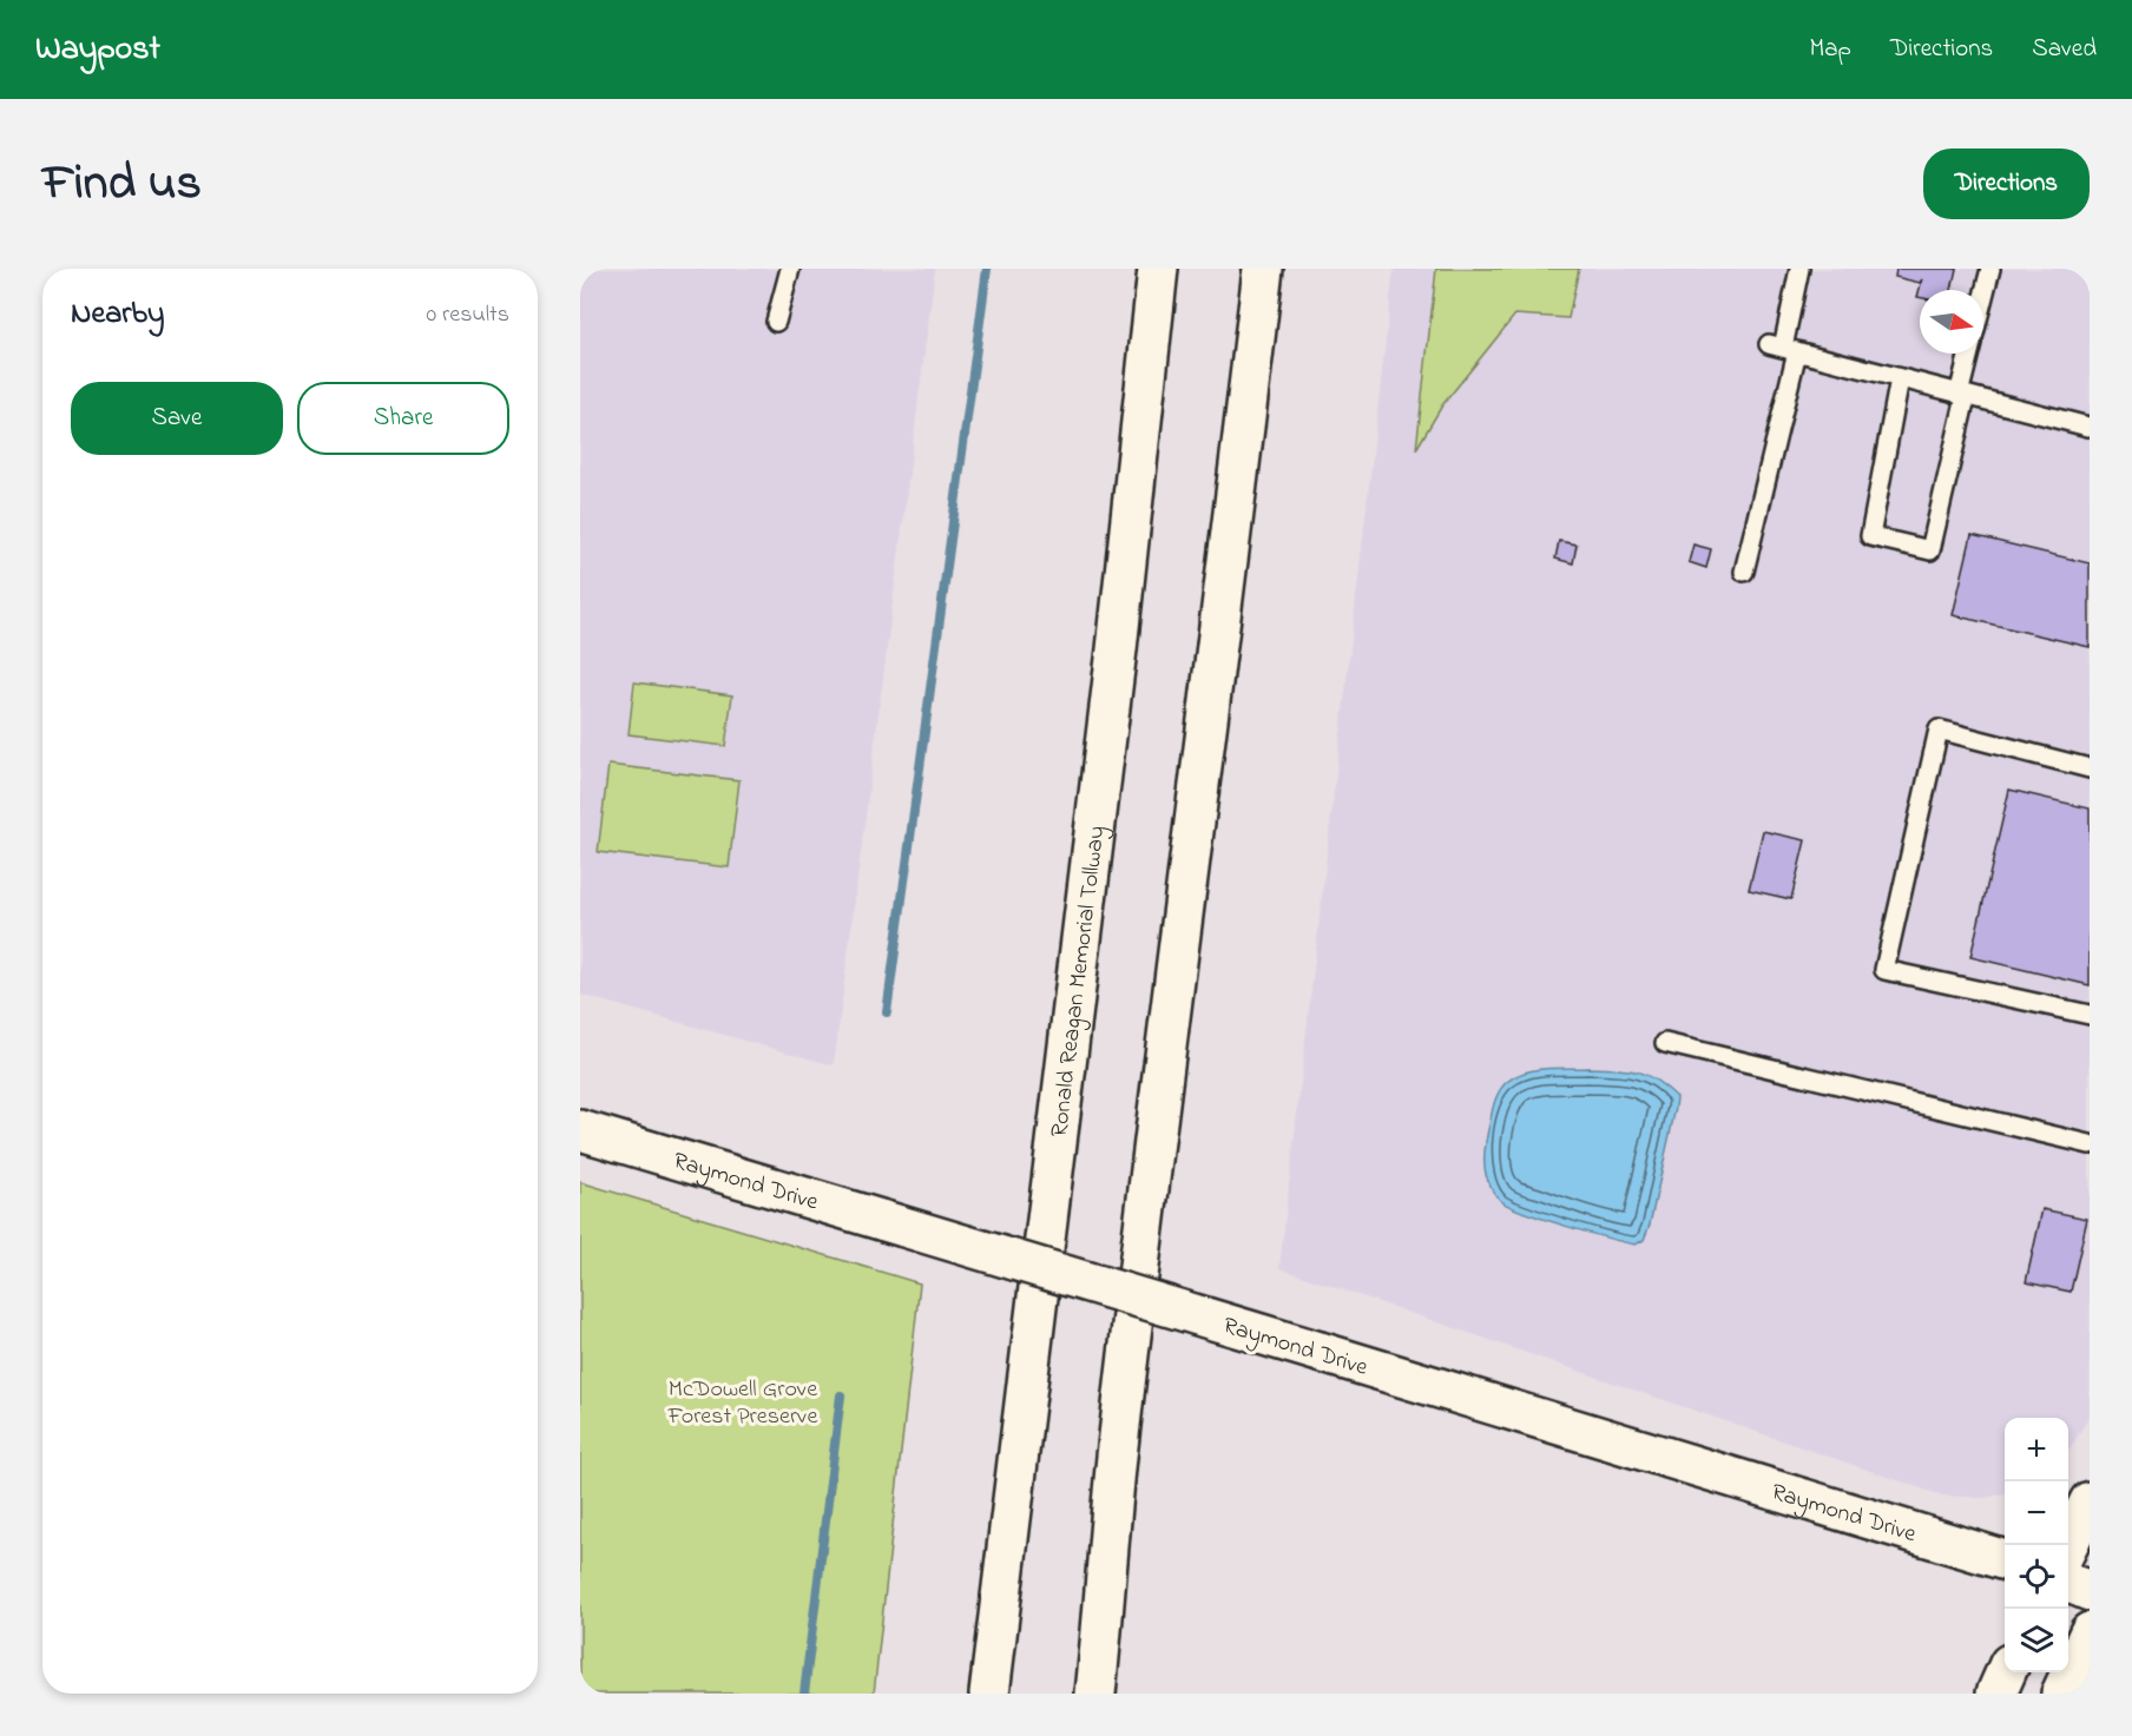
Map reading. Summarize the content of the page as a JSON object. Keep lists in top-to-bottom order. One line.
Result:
{"streets":{"main road":["Ronald Reagan Memorial Tollway","Raymond Drive"]},"parks":["McDowell Grove Forest Preserve"],"north":"right","page":{"header":"Waypost","nav":["Map","Directions","Saved"],"title":"Find us","buttons":["Directions",["Save","Share"]],"heading":["Nearby","0 results"],"map_buttons":["+","−"]}}
